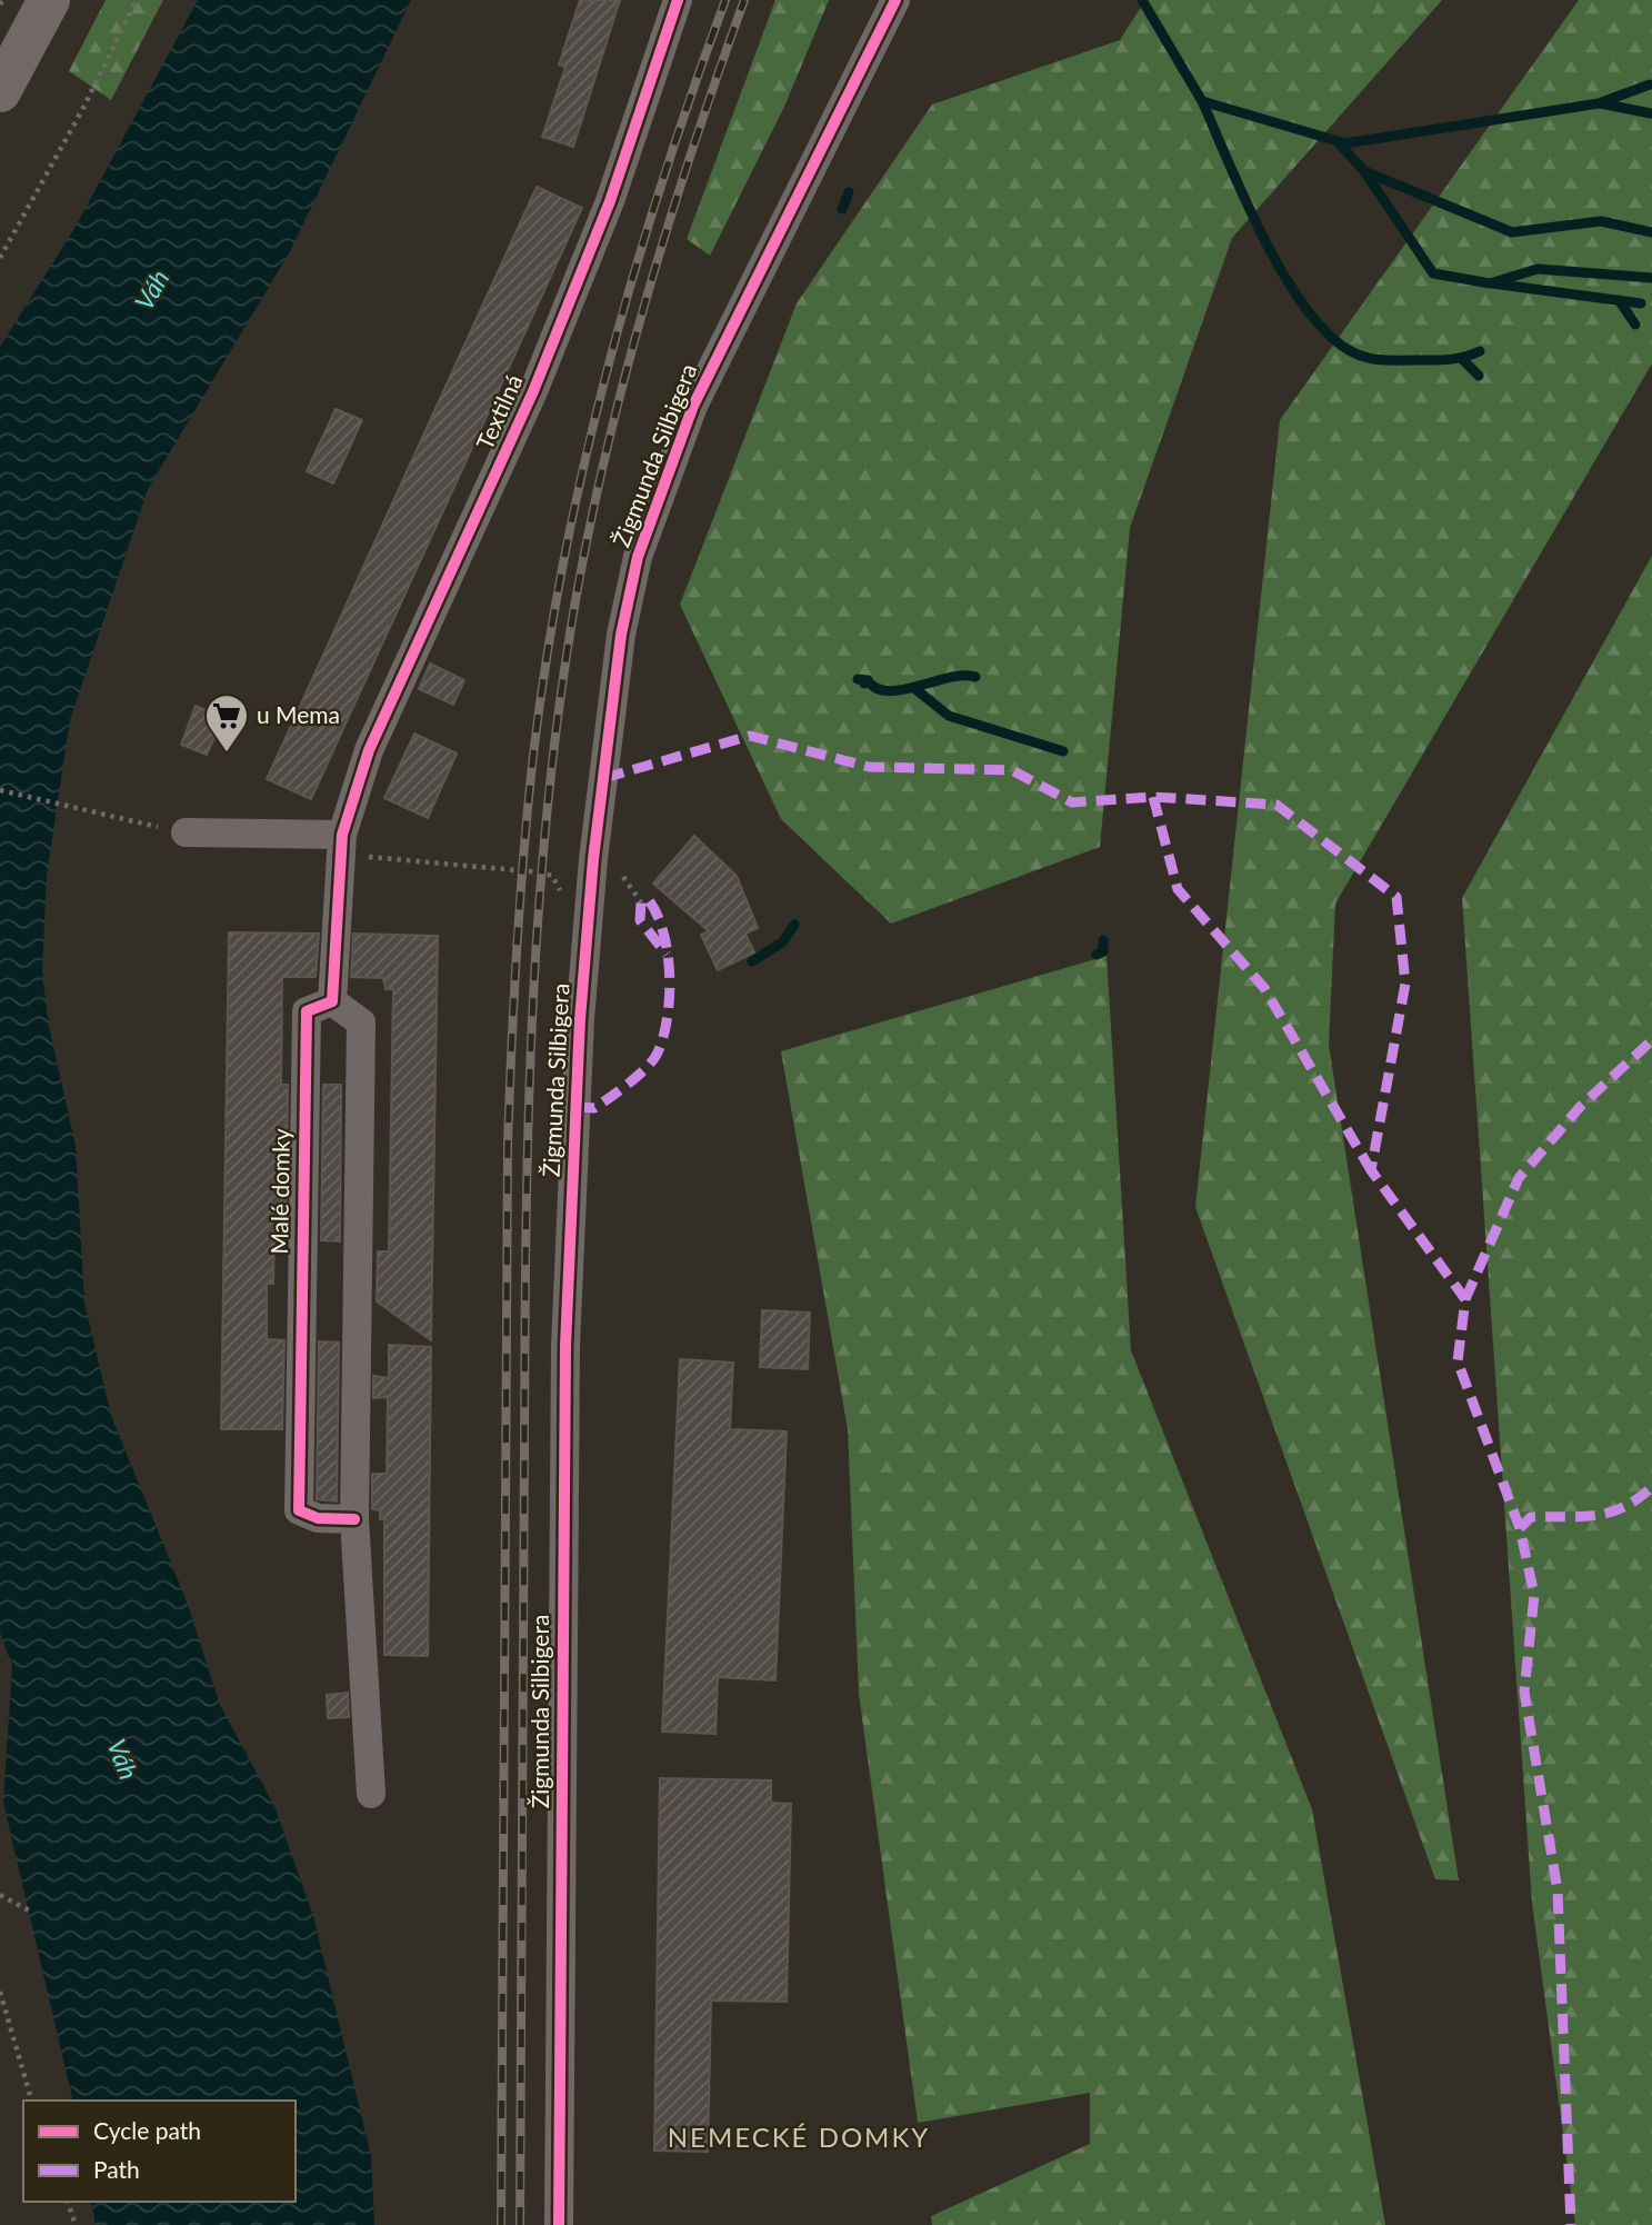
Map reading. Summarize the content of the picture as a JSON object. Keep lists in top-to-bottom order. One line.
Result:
{"streets":{"street":["Textilná","Žigmunda Silbigera","Malé domky"]},"districts":["NEMECKÉ DOMKY"],"water":["Váh"],"places":{"supermarket":["u Mema"]},"legend":["Cycle path","Path"]}
